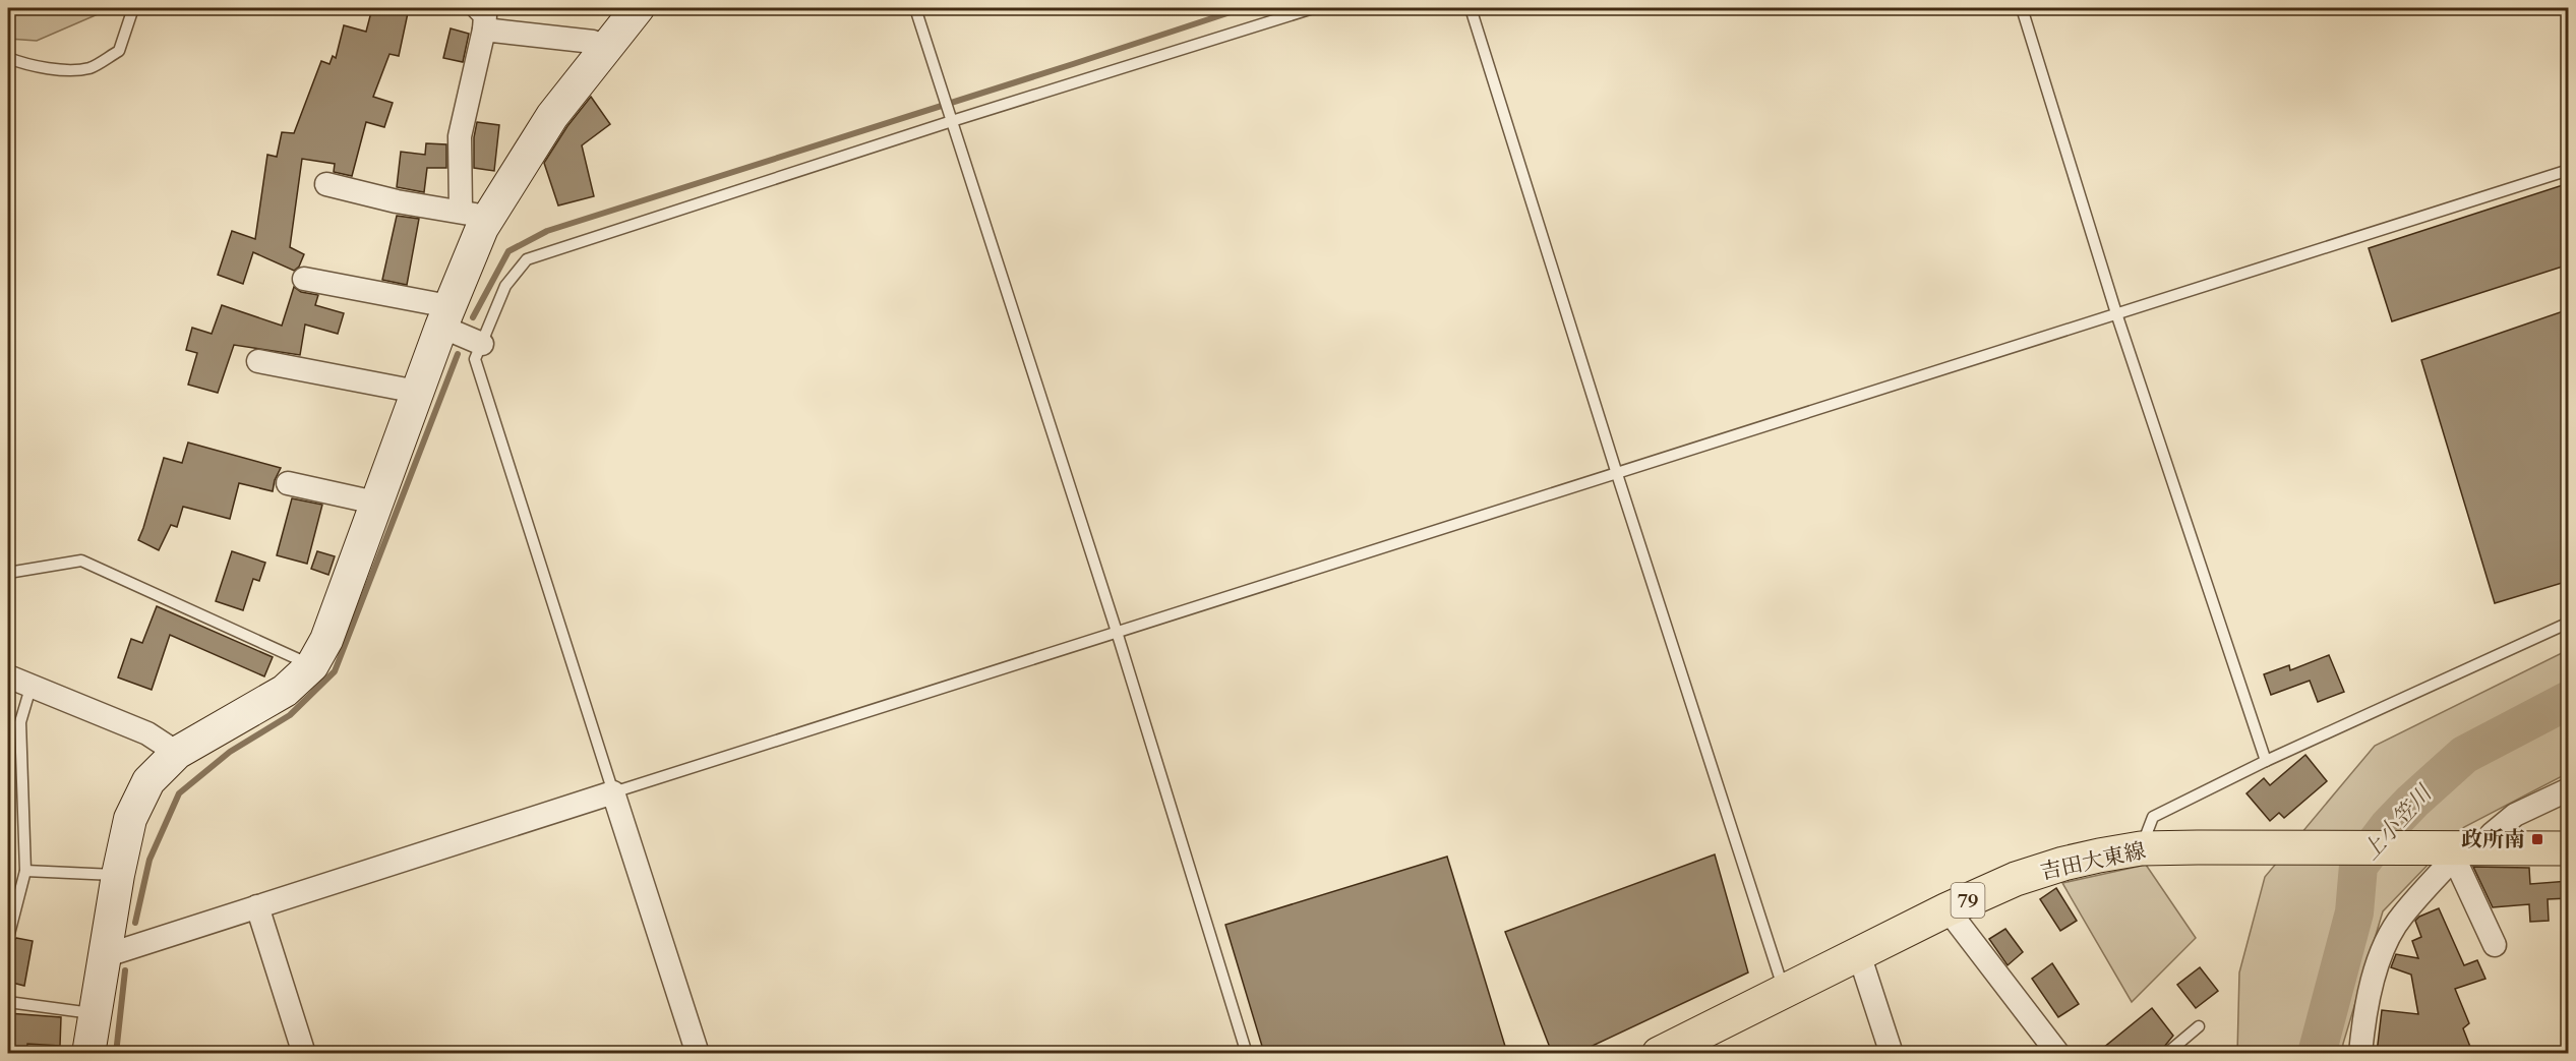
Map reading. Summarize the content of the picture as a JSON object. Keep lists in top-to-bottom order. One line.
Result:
{"streets":{"main road":["吉田大東線","79"]},"water":["上小笠川"],"places":{"transit":["政所南"]}}
